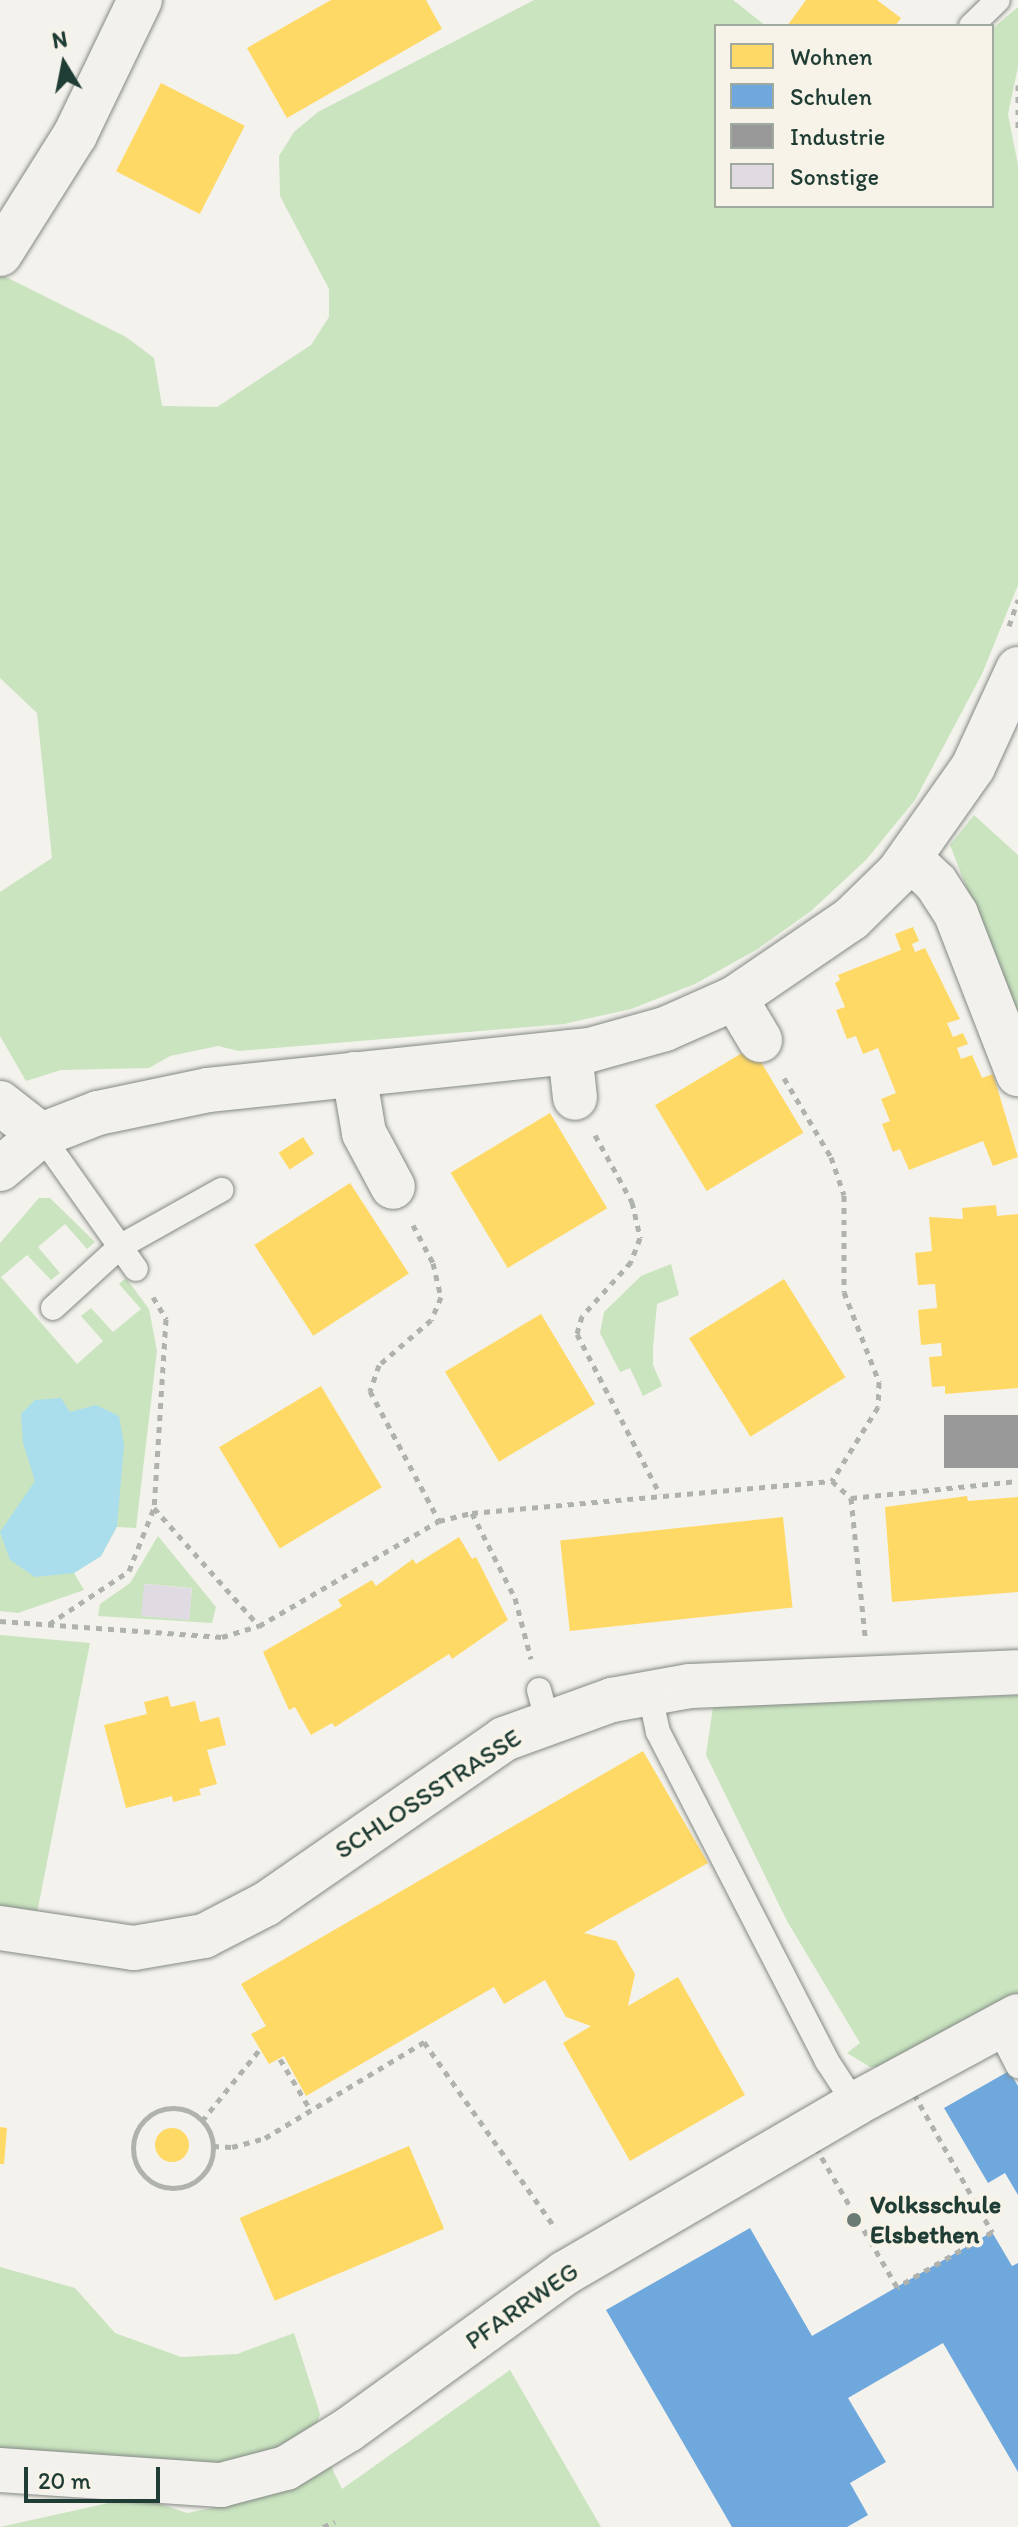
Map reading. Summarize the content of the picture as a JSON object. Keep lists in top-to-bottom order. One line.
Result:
{"streets":{"street":["SCHLOSSSTRASSE","PFARRWEG"]},"places":["Volksschule Elsbethen"],"legend":["Wohnen","Schulen","Industrie","Sonstige"],"scale_bar":"20 m","north":"top"}
